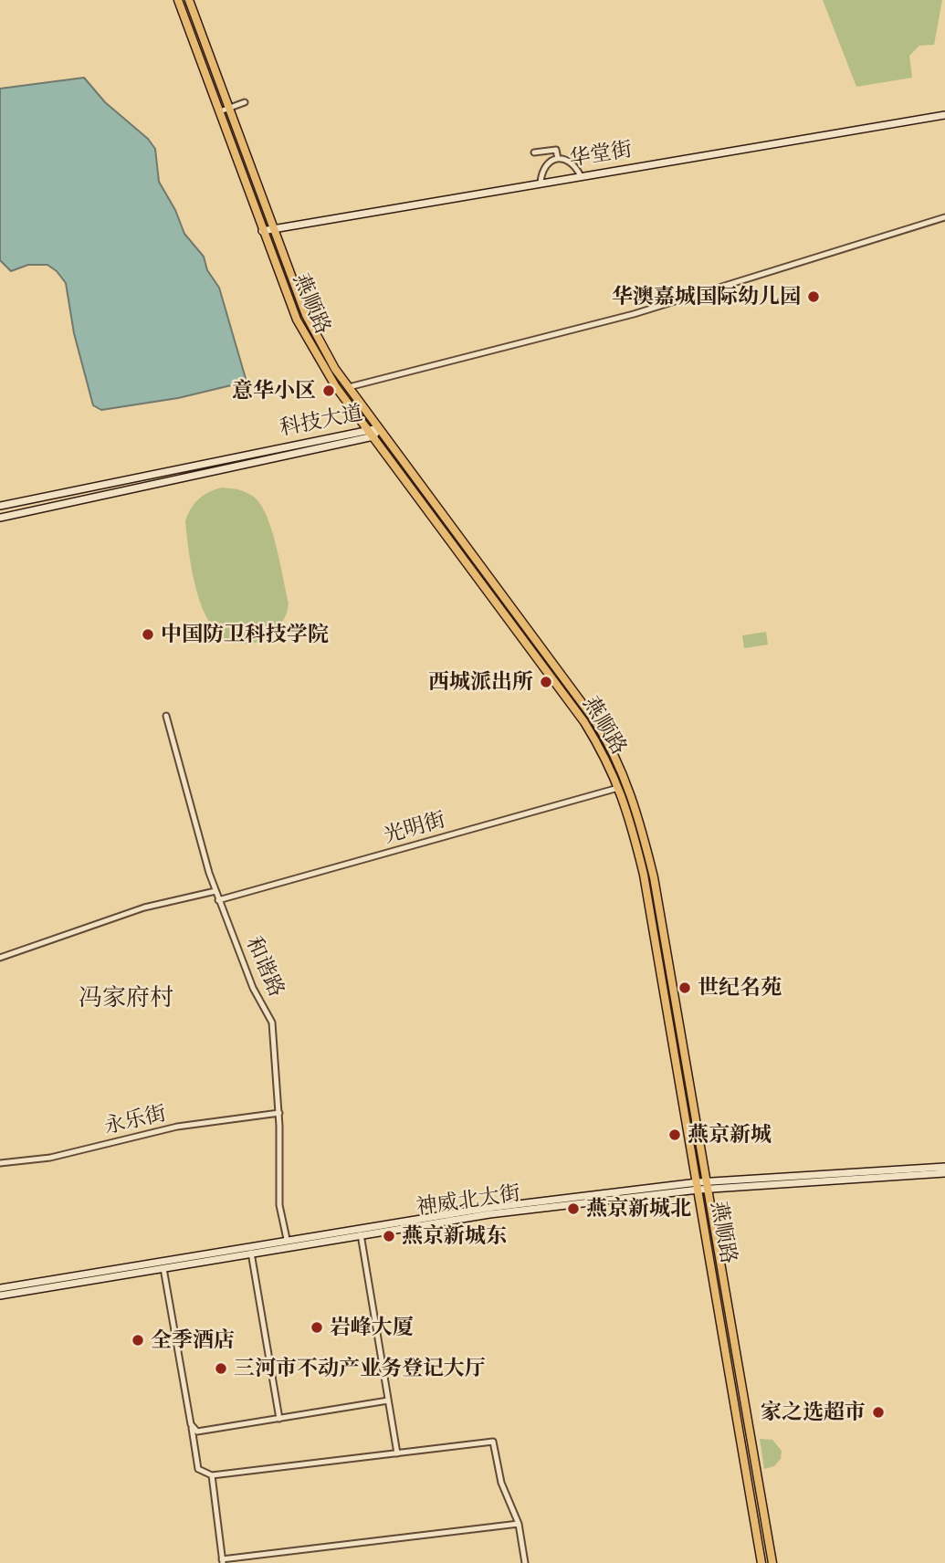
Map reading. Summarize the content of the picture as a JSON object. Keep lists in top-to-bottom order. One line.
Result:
{"streets":{"main road":["燕顺路"],"street":["华堂街","科技大道","光明街","和谐路","永乐街","神威北大街"]},"crossings":[["华堂街","燕顺路"],["燕顺路","科技大道"],["燕顺路","光明街"],["燕顺路","神威北大街"],["光明街","和谐路"],["和谐路","永乐街"],["和谐路","神威北大街"]],"districts":["冯家府村"],"places":["华澳嘉城国际幼儿园","意华小区","中国防卫科技学院","西城派出所","世纪名苑","燕京新城","燕京新城北","燕京新城东","岩峰大厦","全季酒店","三河市不动产业务登记大厅","家之选超市"]}
